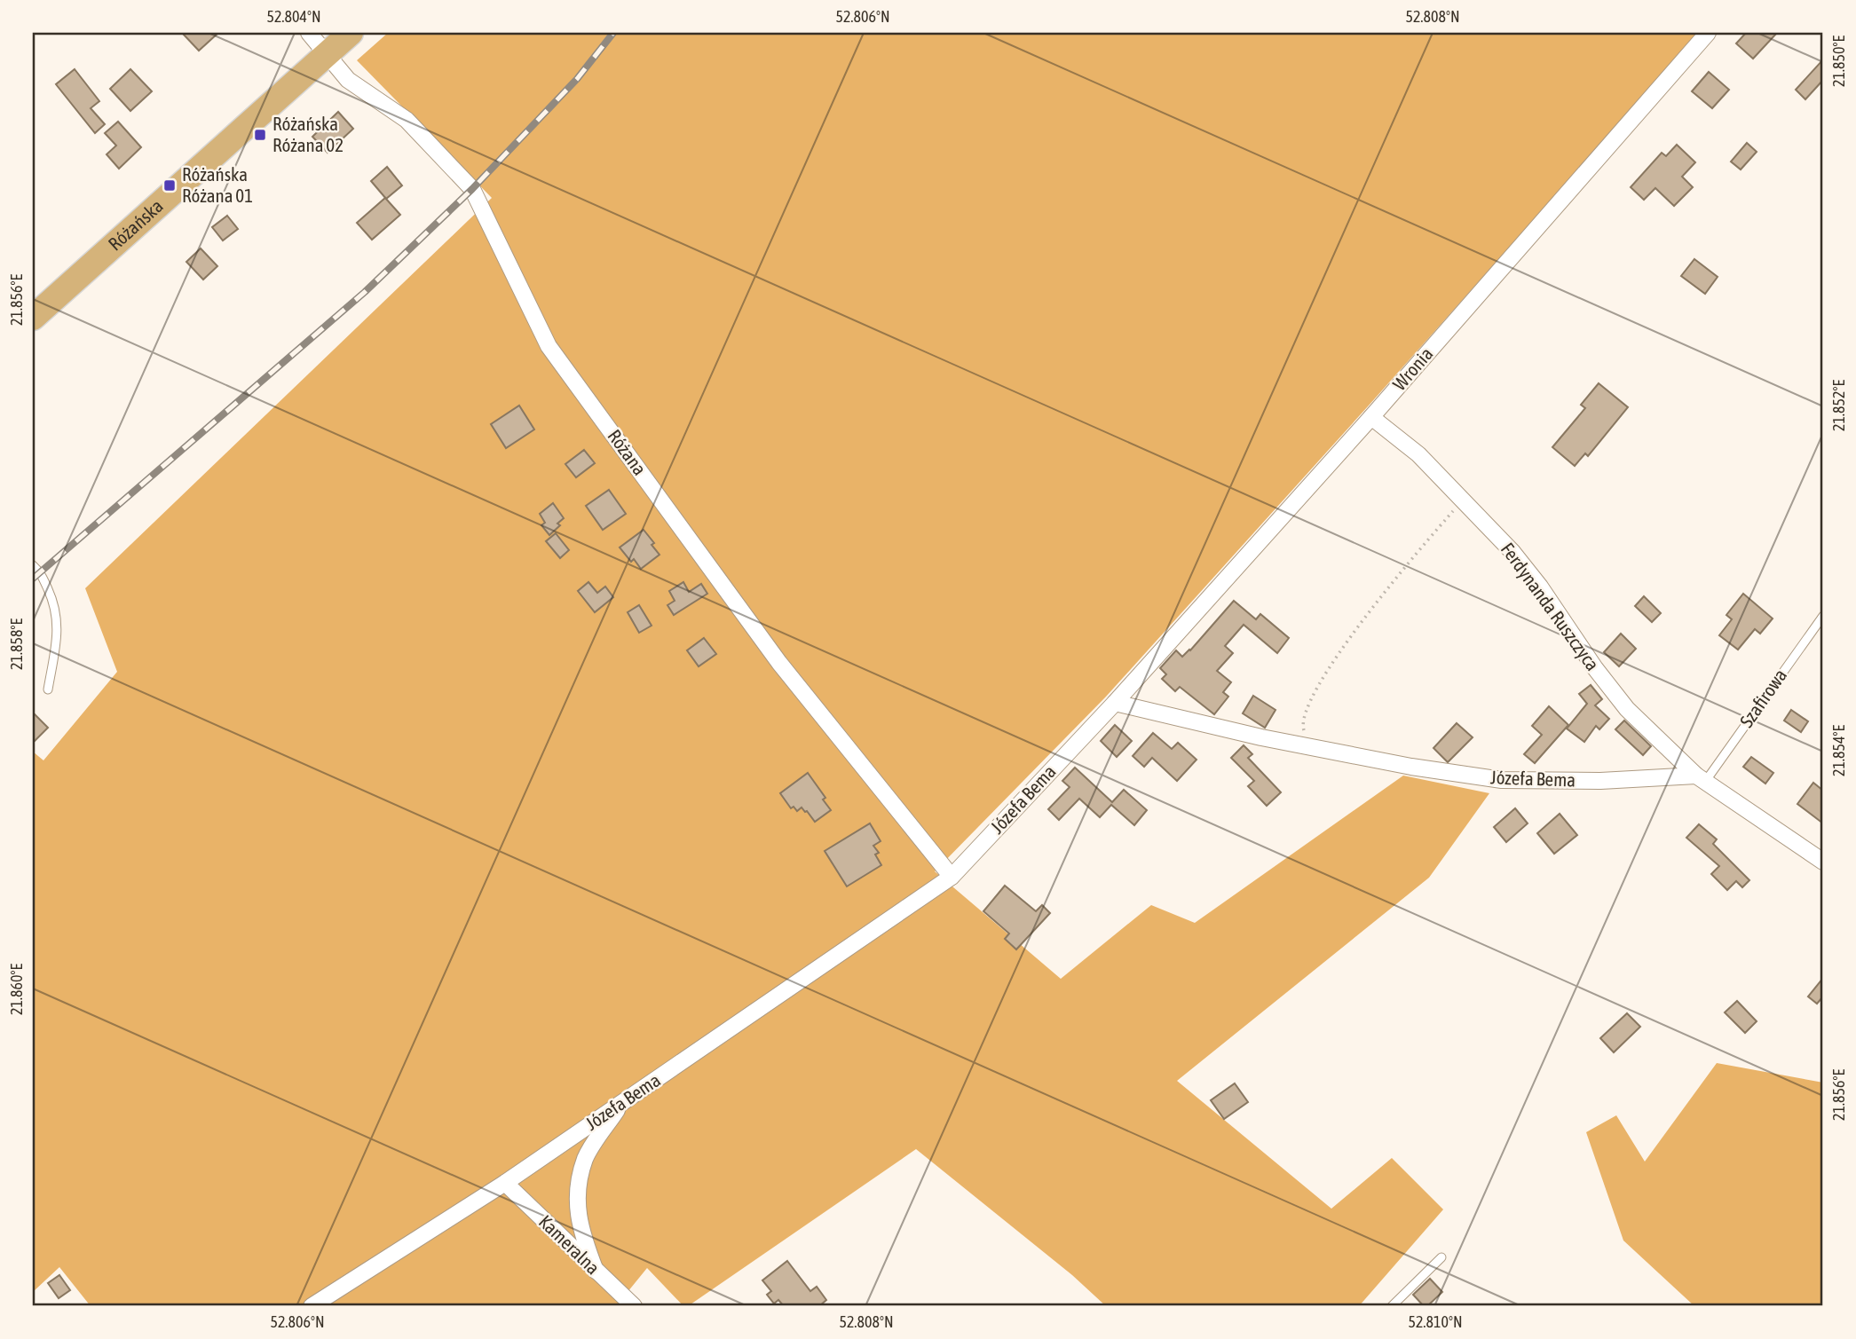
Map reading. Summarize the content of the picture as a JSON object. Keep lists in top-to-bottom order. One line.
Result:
{"streets":{"main road":["Różańska"],"street":["Wronia","Różana","Ferdynanda Ruszczyca","Józefa Bema","Kameralna"],"lane":["Szafirowa"]},"crossings":[["Różańska","Różana"],["Wronia","Ferdynanda Ruszczyca"],["Wronia","Józefa Bema"],["Różana","Józefa Bema"],["Ferdynanda Ruszczyca","Szafirowa"],["Ferdynanda Ruszczyca","Józefa Bema"],["Szafirowa","Józefa Bema"],["Józefa Bema","Kameralna"]],"places":{"transit":["Różańska Różana 02","Różańska Różana 01"]},"coordinates":["52.804°N","52.806°N","52.808°N","21.850°E","21.856°E","21.852°E","21.858°E","21.854°E","21.860°E","52.810°N"]}
